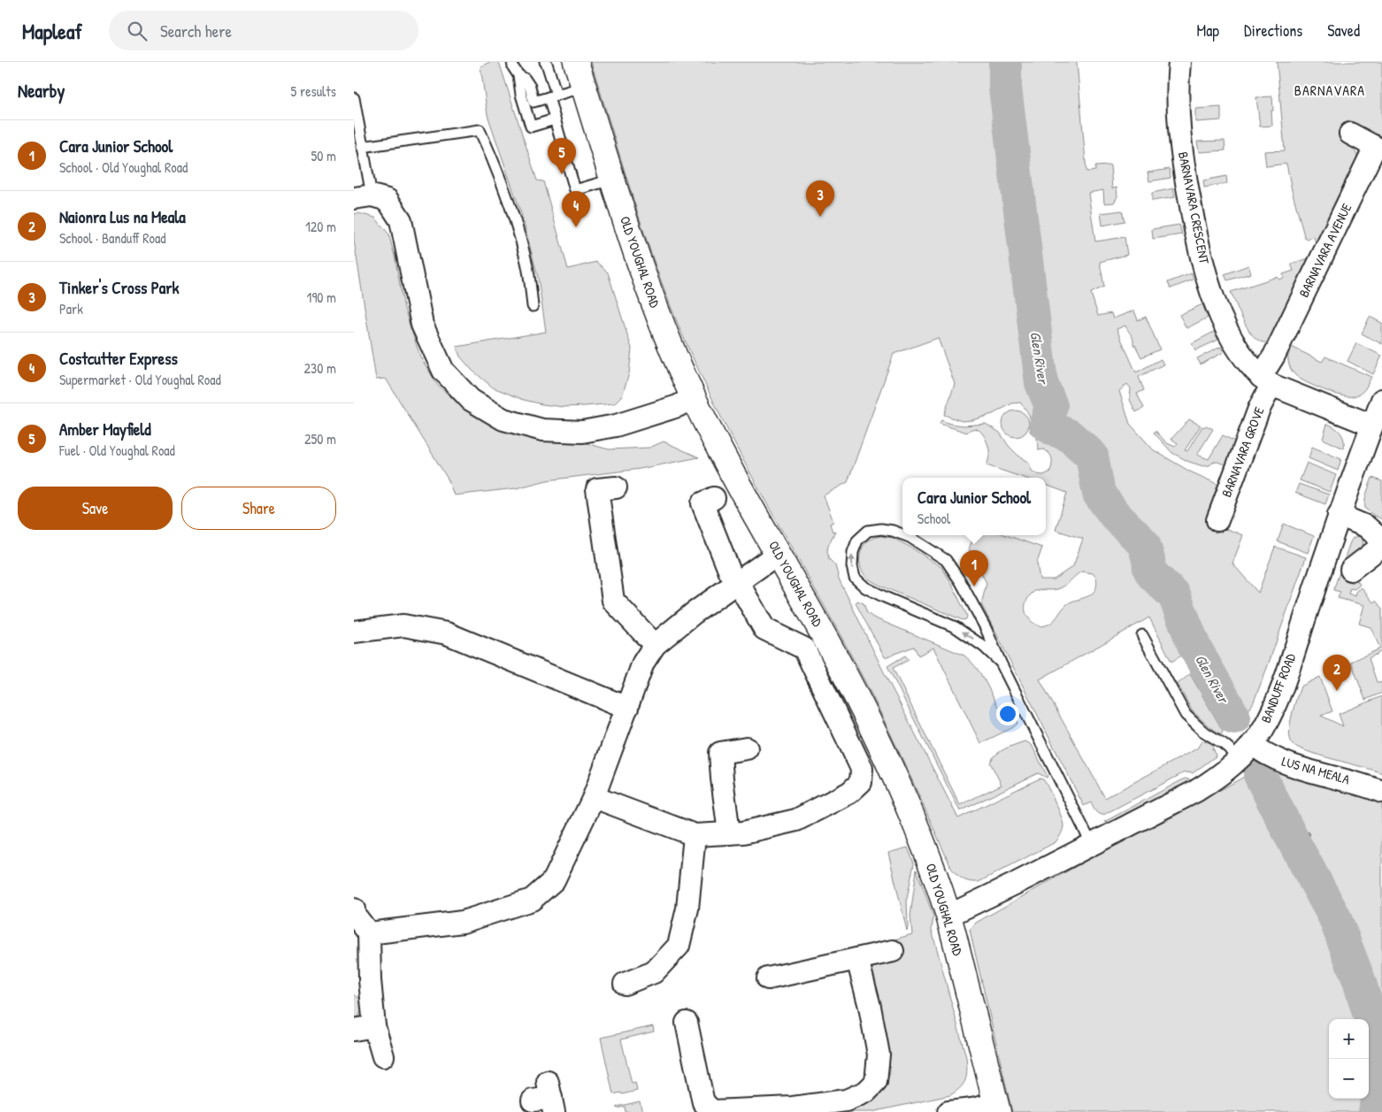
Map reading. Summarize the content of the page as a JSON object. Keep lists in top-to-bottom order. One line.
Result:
{"streets":{"main road":["OLD YOUGHAL ROAD"],"street":["BARNAVARA CRESCENT","BARNAVARA AVENUE","BARNAVARA GROVE","BANDUFF ROAD","LUS NA MEALA"]},"crossings":[["BARNAVARA CRESCENT","BARNAVARA AVENUE"],["BARNAVARA CRESCENT","BARNAVARA GROVE"],["BARNAVARA CRESCENT","BANDUFF ROAD"],["BARNAVARA AVENUE","BARNAVARA GROVE"],["OLD YOUGHAL ROAD","BANDUFF ROAD"],["BANDUFF ROAD","LUS NA MEALA"]],"districts":["BARNAVARA"],"water":["Glen River"],"page":{"header":"Mapleaf","search":"Search here","nav":["Map","Directions","Saved"],"heading":["Nearby","5 results"],"list":[{"mark":"1","name":"Cara Junior School","note":"School · Old Youghal Road","value":"50 m"},{"mark":"2","name":"Naionra Lus na Meala","note":"School · Banduff Road","value":"120 m"},{"mark":"3","name":"Tinker's Cross Park","note":"Park","value":"190 m"},{"mark":"4","name":"Costcutter Express","note":"Supermarket · Old Youghal Road","value":"230 m"},{"mark":"5","name":"Amber Mayfield","note":"Fuel · Old Youghal Road","value":"250 m"}],"pins":["5","3","4","1","2"],"buttons":["Save","Share"],"popup":["Cara Junior School","School"],"map_buttons":["+","−"]}}
